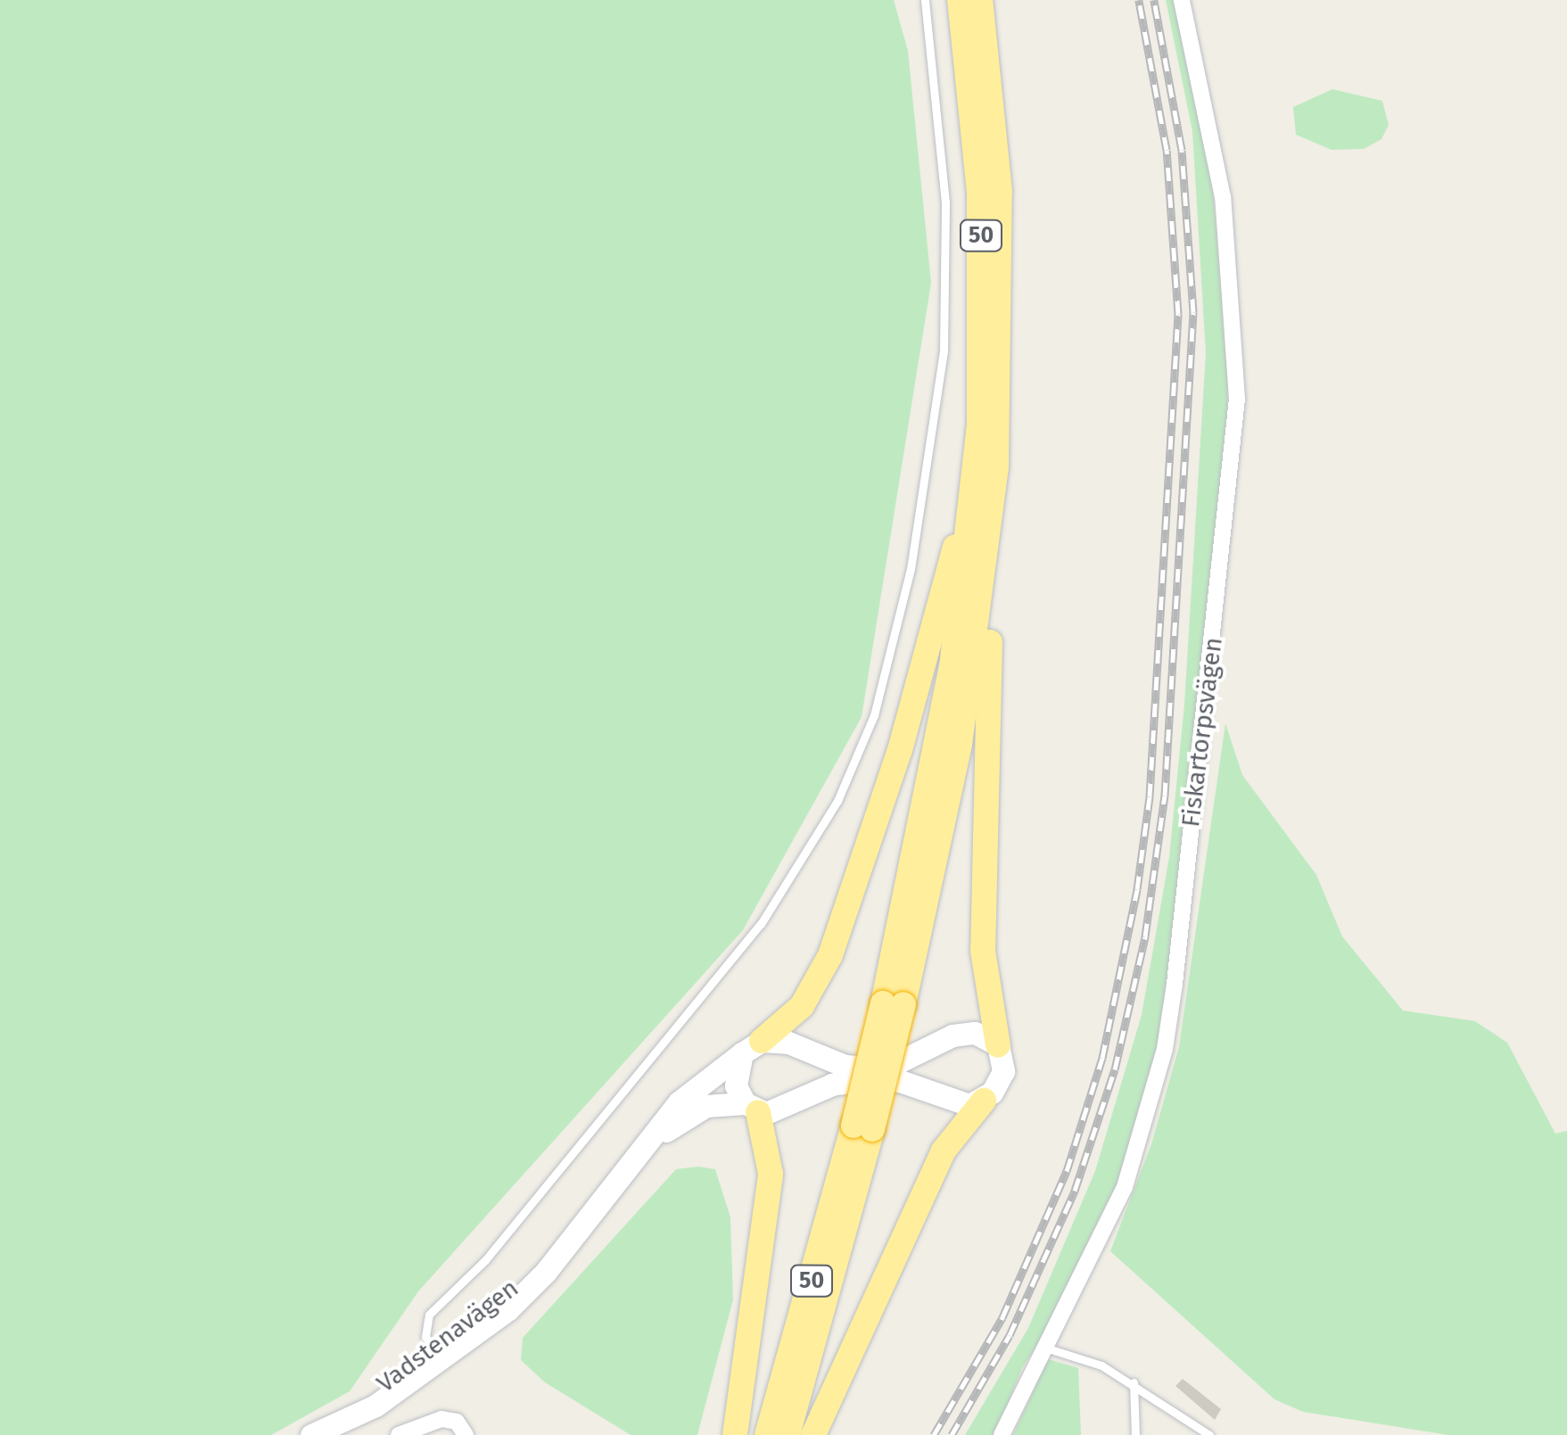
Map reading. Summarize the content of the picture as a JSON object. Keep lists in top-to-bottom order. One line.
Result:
{"streets":{"highway":["50"],"main road":["Vadstenavägen"],"street":["Fiskartorpsvägen"]},"crossings":[["50","Vadstenavägen"]]}
